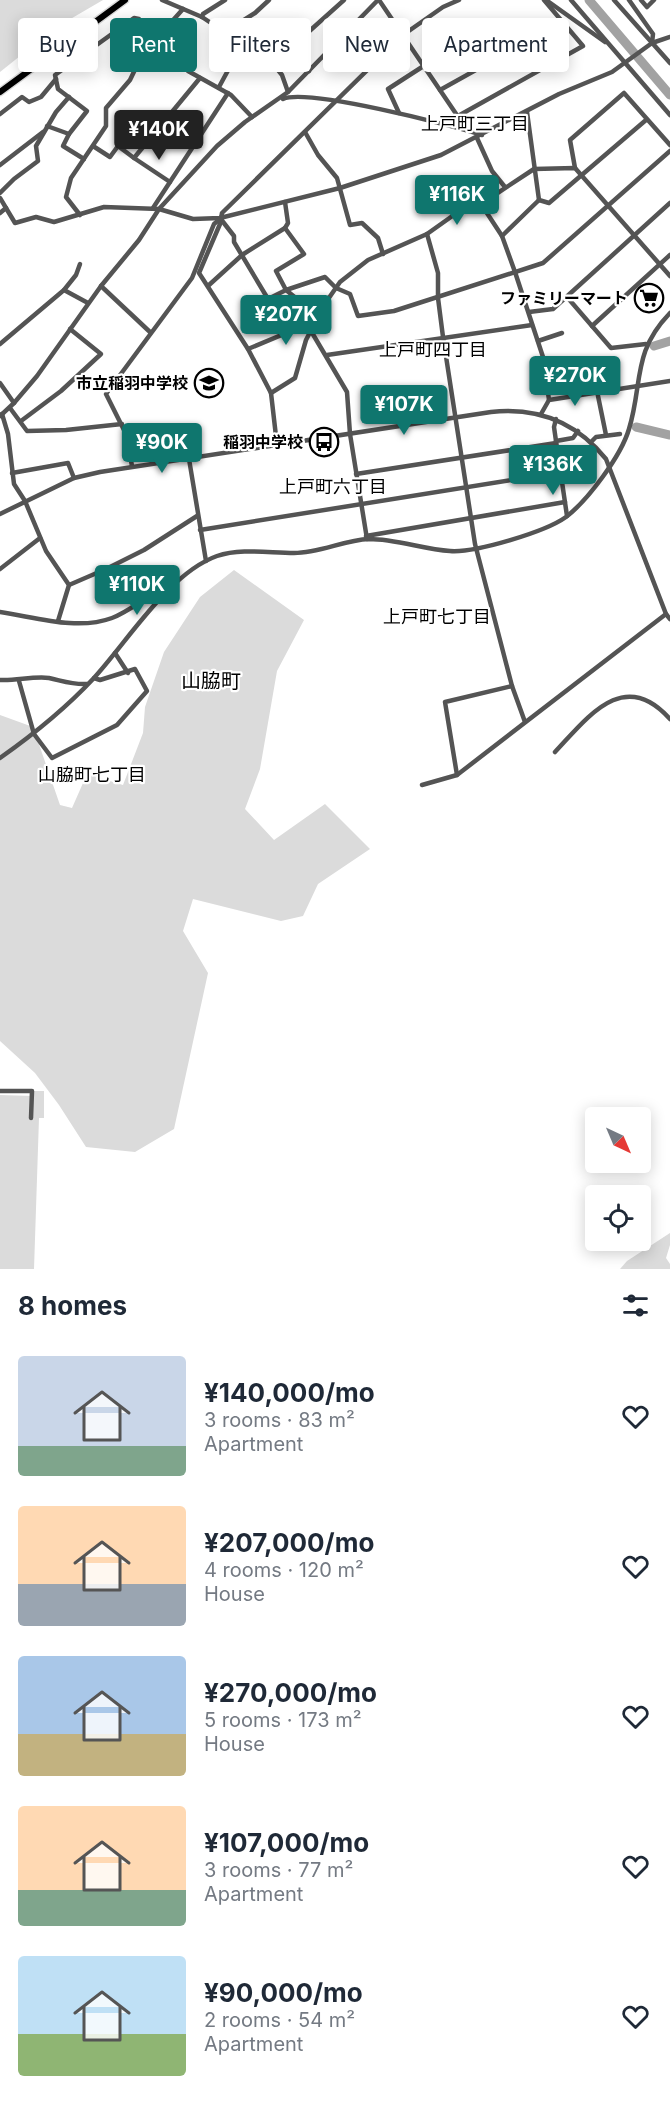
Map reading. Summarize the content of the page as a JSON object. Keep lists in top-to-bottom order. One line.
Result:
{"districts":["上戸町三丁目","上戸町四丁目","上戸町六丁目","上戸町七丁目","山脇町","山脇町七丁目"],"places":{"supermarket":["ファミリーマート"],"school or university":["市立稲羽中学校"],"bus stop":["稲羽中学校"]},"north":"bottom right","page":{"chip":["Buy","Rent","Filters","New","Apartment"],"price":["¥140K","¥116K","¥207K","¥270K","¥107K","¥90K","¥136K","¥110K"],"heading":"8 homes","list":[{"name":"¥140,000/mo","note":"3 rooms · 83 m² · Apartment"},{"name":"¥207,000/mo","note":"4 rooms · 120 m² · House"},{"name":"¥270,000/mo","note":"5 rooms · 173 m² · House"},{"name":"¥107,000/mo","note":"3 rooms · 77 m² · Apartment"},{"name":"¥90,000/mo","note":"2 rooms · 54 m² · Apartment"}]}}
